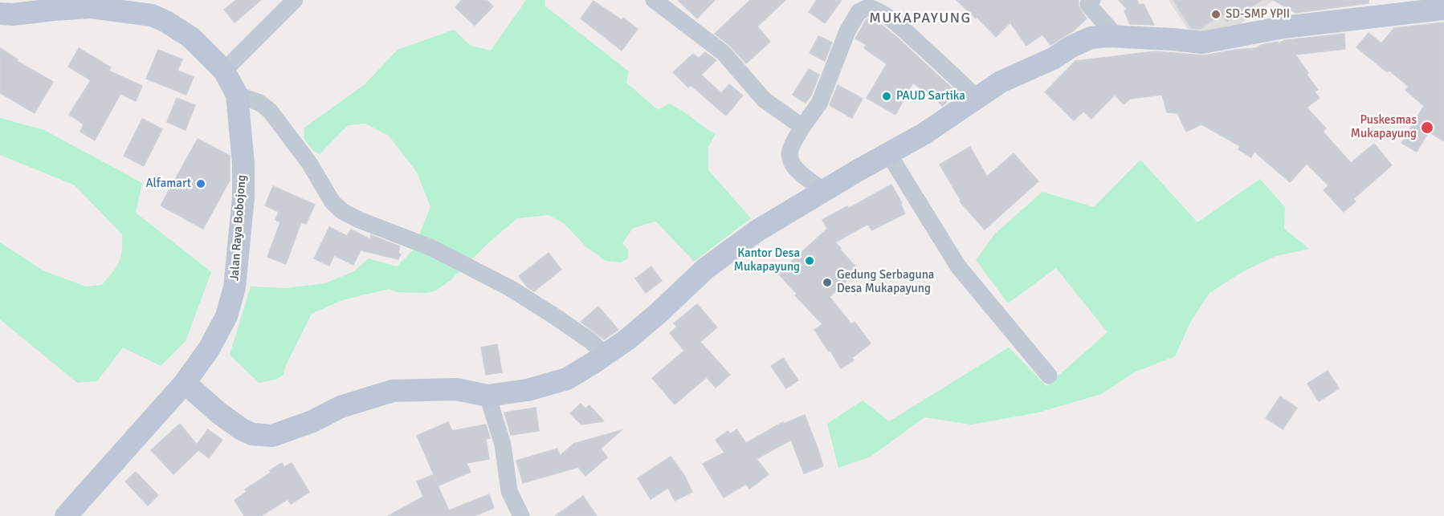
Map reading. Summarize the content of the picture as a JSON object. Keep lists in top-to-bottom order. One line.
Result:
{"streets":{"street":["Jalan Raya Bobojong"]},"districts":["MUKAPAYUNG"],"places":["SD-SMP YPII","PAUD Sartika","Puskesmas Mukapayung","Alfamart","Kantor Desa Mukapayung","Gedung Serbaguna Desa Mukapayung"]}
